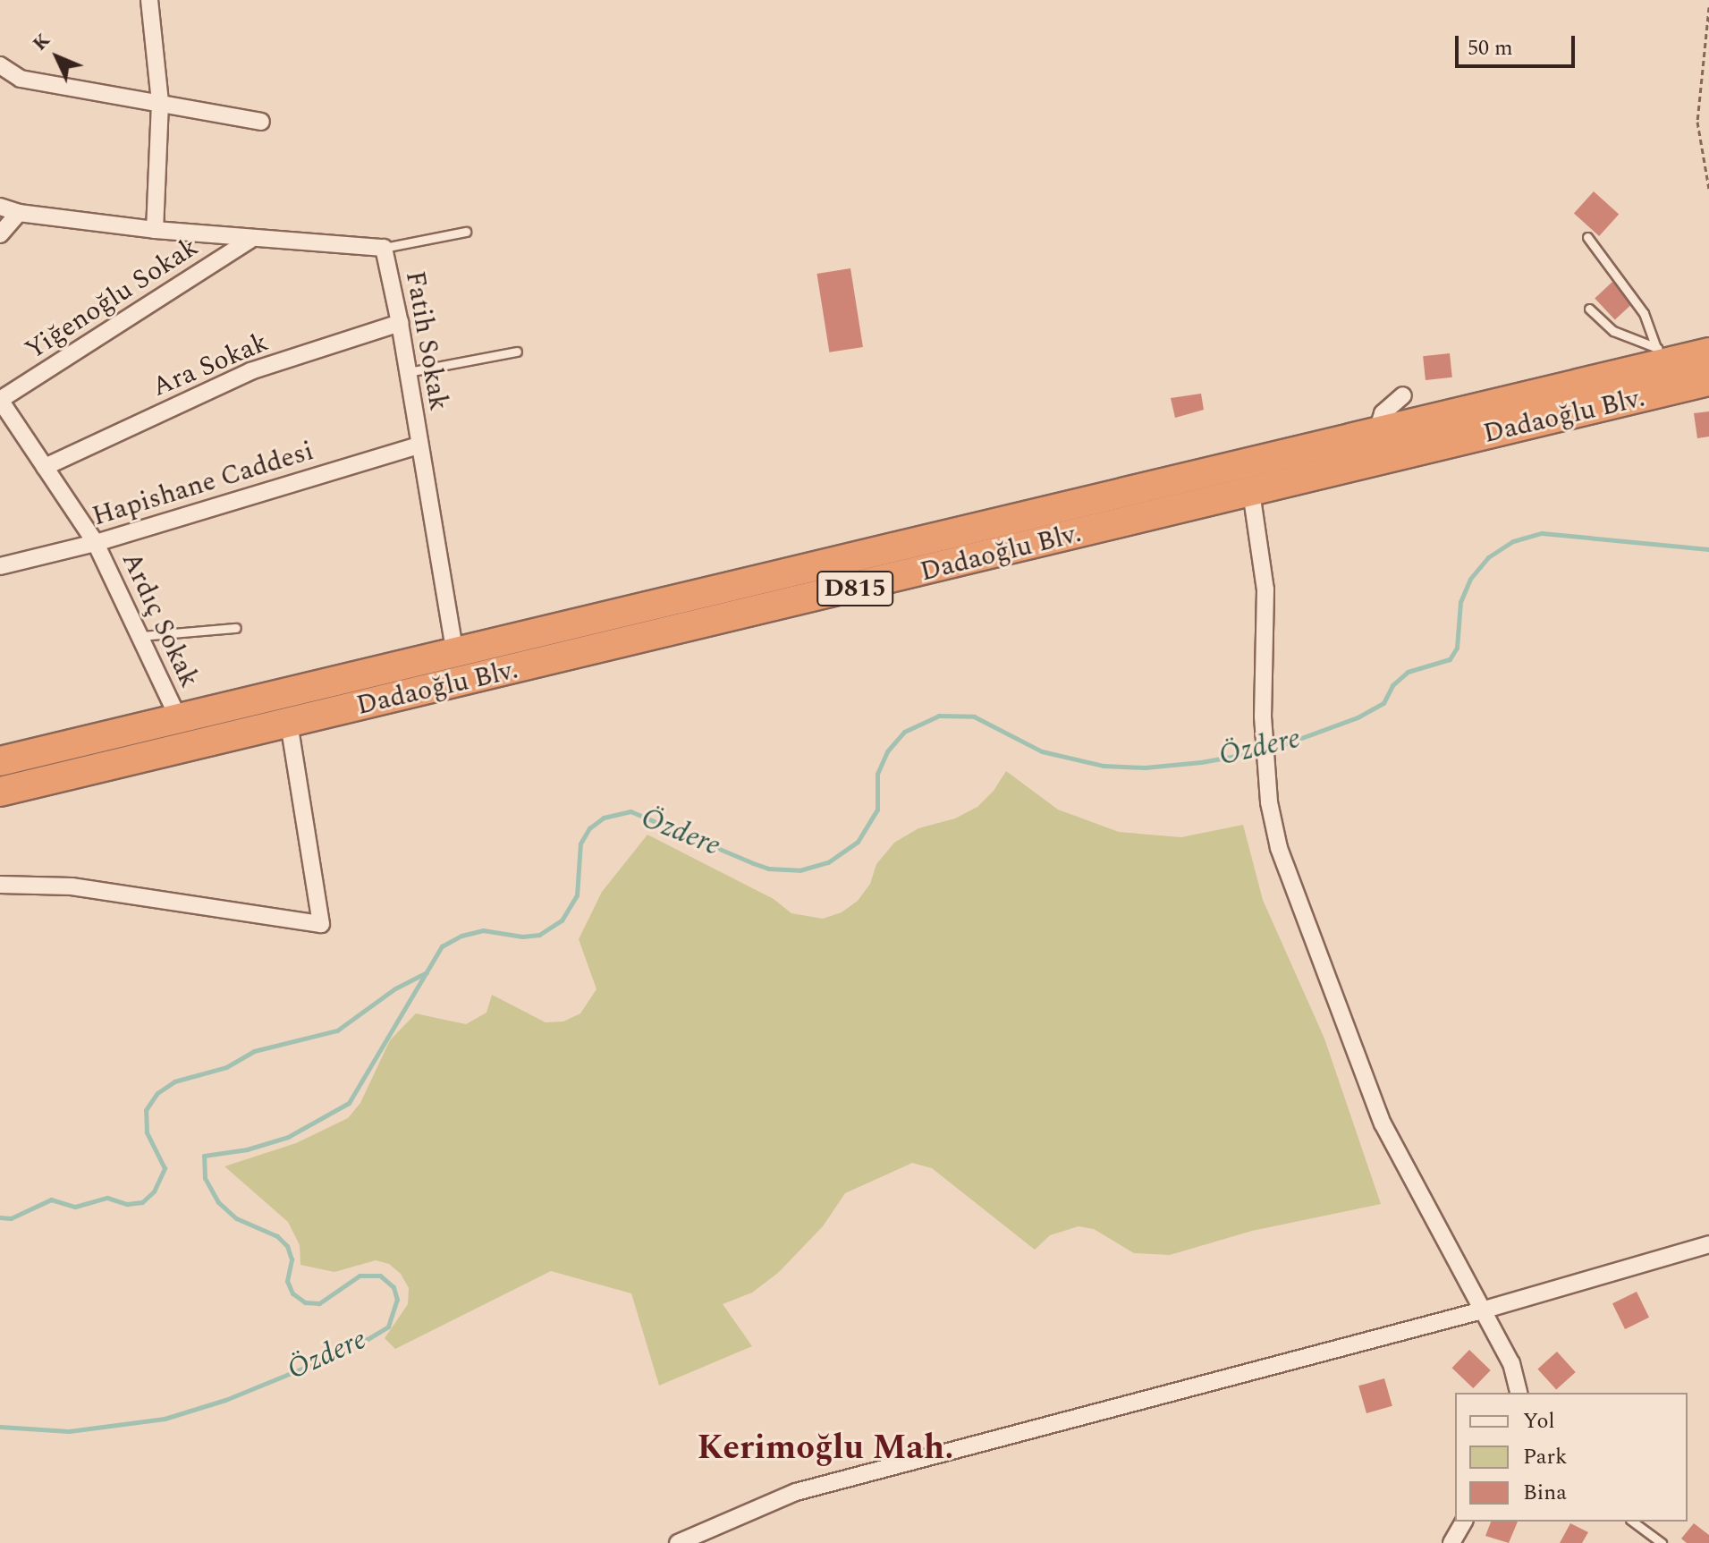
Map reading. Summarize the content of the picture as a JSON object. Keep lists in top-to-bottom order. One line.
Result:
{"streets":{"highway":["Dadaoğlu Blv.","D815"],"street":["Yiğenoğlu Sokak","Fatih Sokak","Ara Sokak","Hapishane Caddesi","Ardıç Sokak"]},"crossings":[["Yiğenoğlu Sokak","Fatih Sokak"],["Yiğenoğlu Sokak","Ardıç Sokak"],["Fatih Sokak","Ara Sokak"],["Fatih Sokak","Dadaoğlu Blv."],["Fatih Sokak","Hapishane Caddesi"],["Ara Sokak","Ardıç Sokak"],["Dadaoğlu Blv.","Ardıç Sokak"],["Hapishane Caddesi","Ardıç Sokak"]],"districts":["Kerimoğlu Mah."],"water":["Özdere"],"legend":["Yol","Park","Bina"],"scale_bar":"50 m","north":"top left"}
